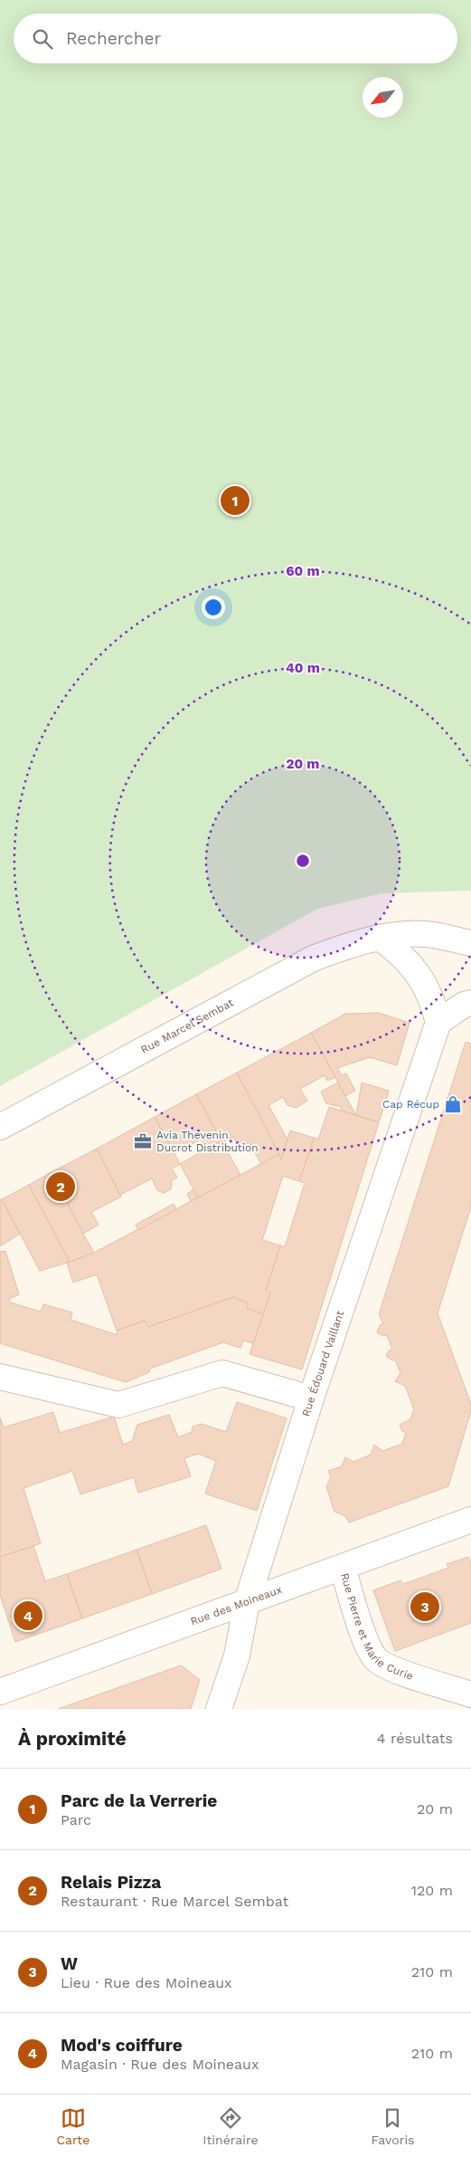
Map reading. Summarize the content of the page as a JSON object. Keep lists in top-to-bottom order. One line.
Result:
{"streets":{"street":["Rue Marcel Sembat","Rue Édouard Vaillant","Rue des Moineaux","Rue Pierre et Marie Curie"]},"crossings":[["Rue Édouard Vaillant","Rue des Moineaux"],["Rue des Moineaux","Rue Pierre et Marie Curie"]],"places":{"shop":["Cap Récup"],"office":["Avia Thevenin Ducrot Distribution"]},"north":"bottom left","page":{"search":"Rechercher","pins":["1","2","3","4"],"heading":["À proximité","4 résultats"],"list":[{"mark":"1","name":"Parc de la Verrerie","note":"Parc","value":"20 m"},{"mark":"2","name":"Relais Pizza","note":"Restaurant · Rue Marcel Sembat","value":"120 m"},{"mark":"3","name":"W","note":"Lieu · Rue des Moineaux","value":"210 m"},{"mark":"4","name":"Mod's coiffure","note":"Magasin · Rue des Moineaux","value":"210 m"}],"nav":["Carte","Itinéraire","Favoris"]},"rings":["60 m","40 m","20 m"]}
